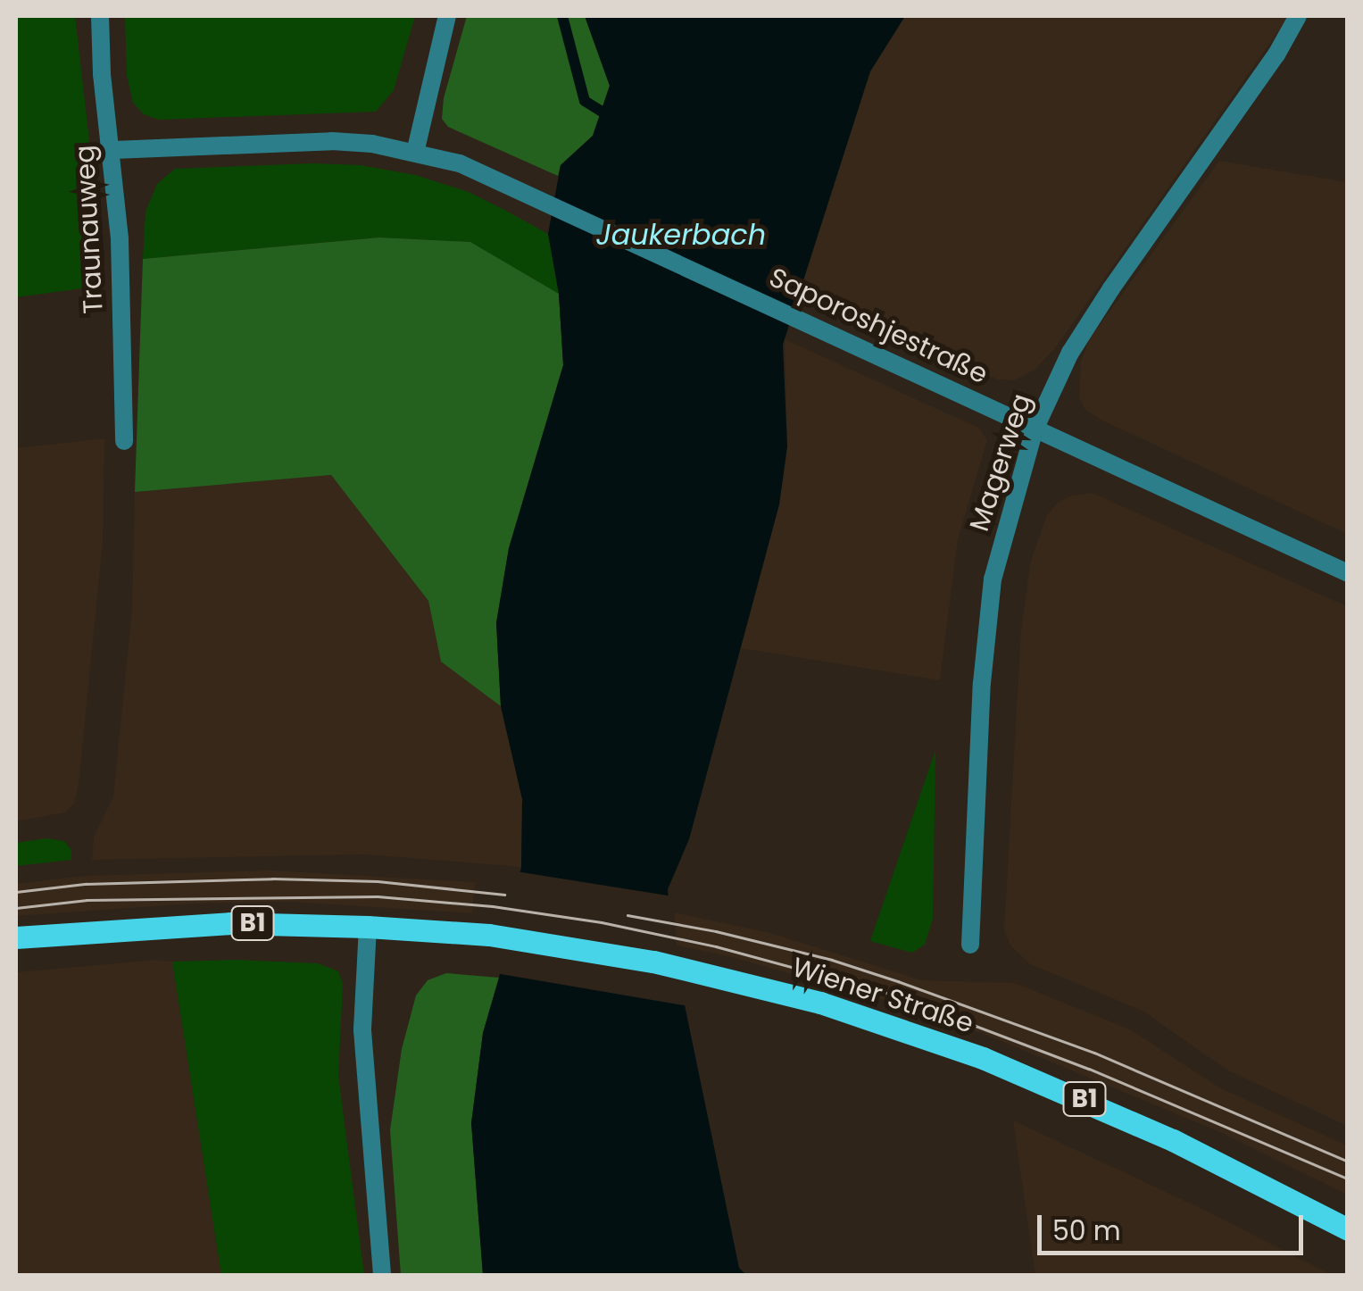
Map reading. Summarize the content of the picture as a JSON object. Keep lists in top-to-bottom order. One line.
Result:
{"streets":{"main road":["B1","Wiener Straße"],"street":["Traunauweg","Saporoshjestraße","Magerweg"]},"crossings":[["Traunauweg","Saporoshjestraße"],["Saporoshjestraße","Magerweg"]],"water":["Jaukerbach"],"scale_bar":"50 m"}
